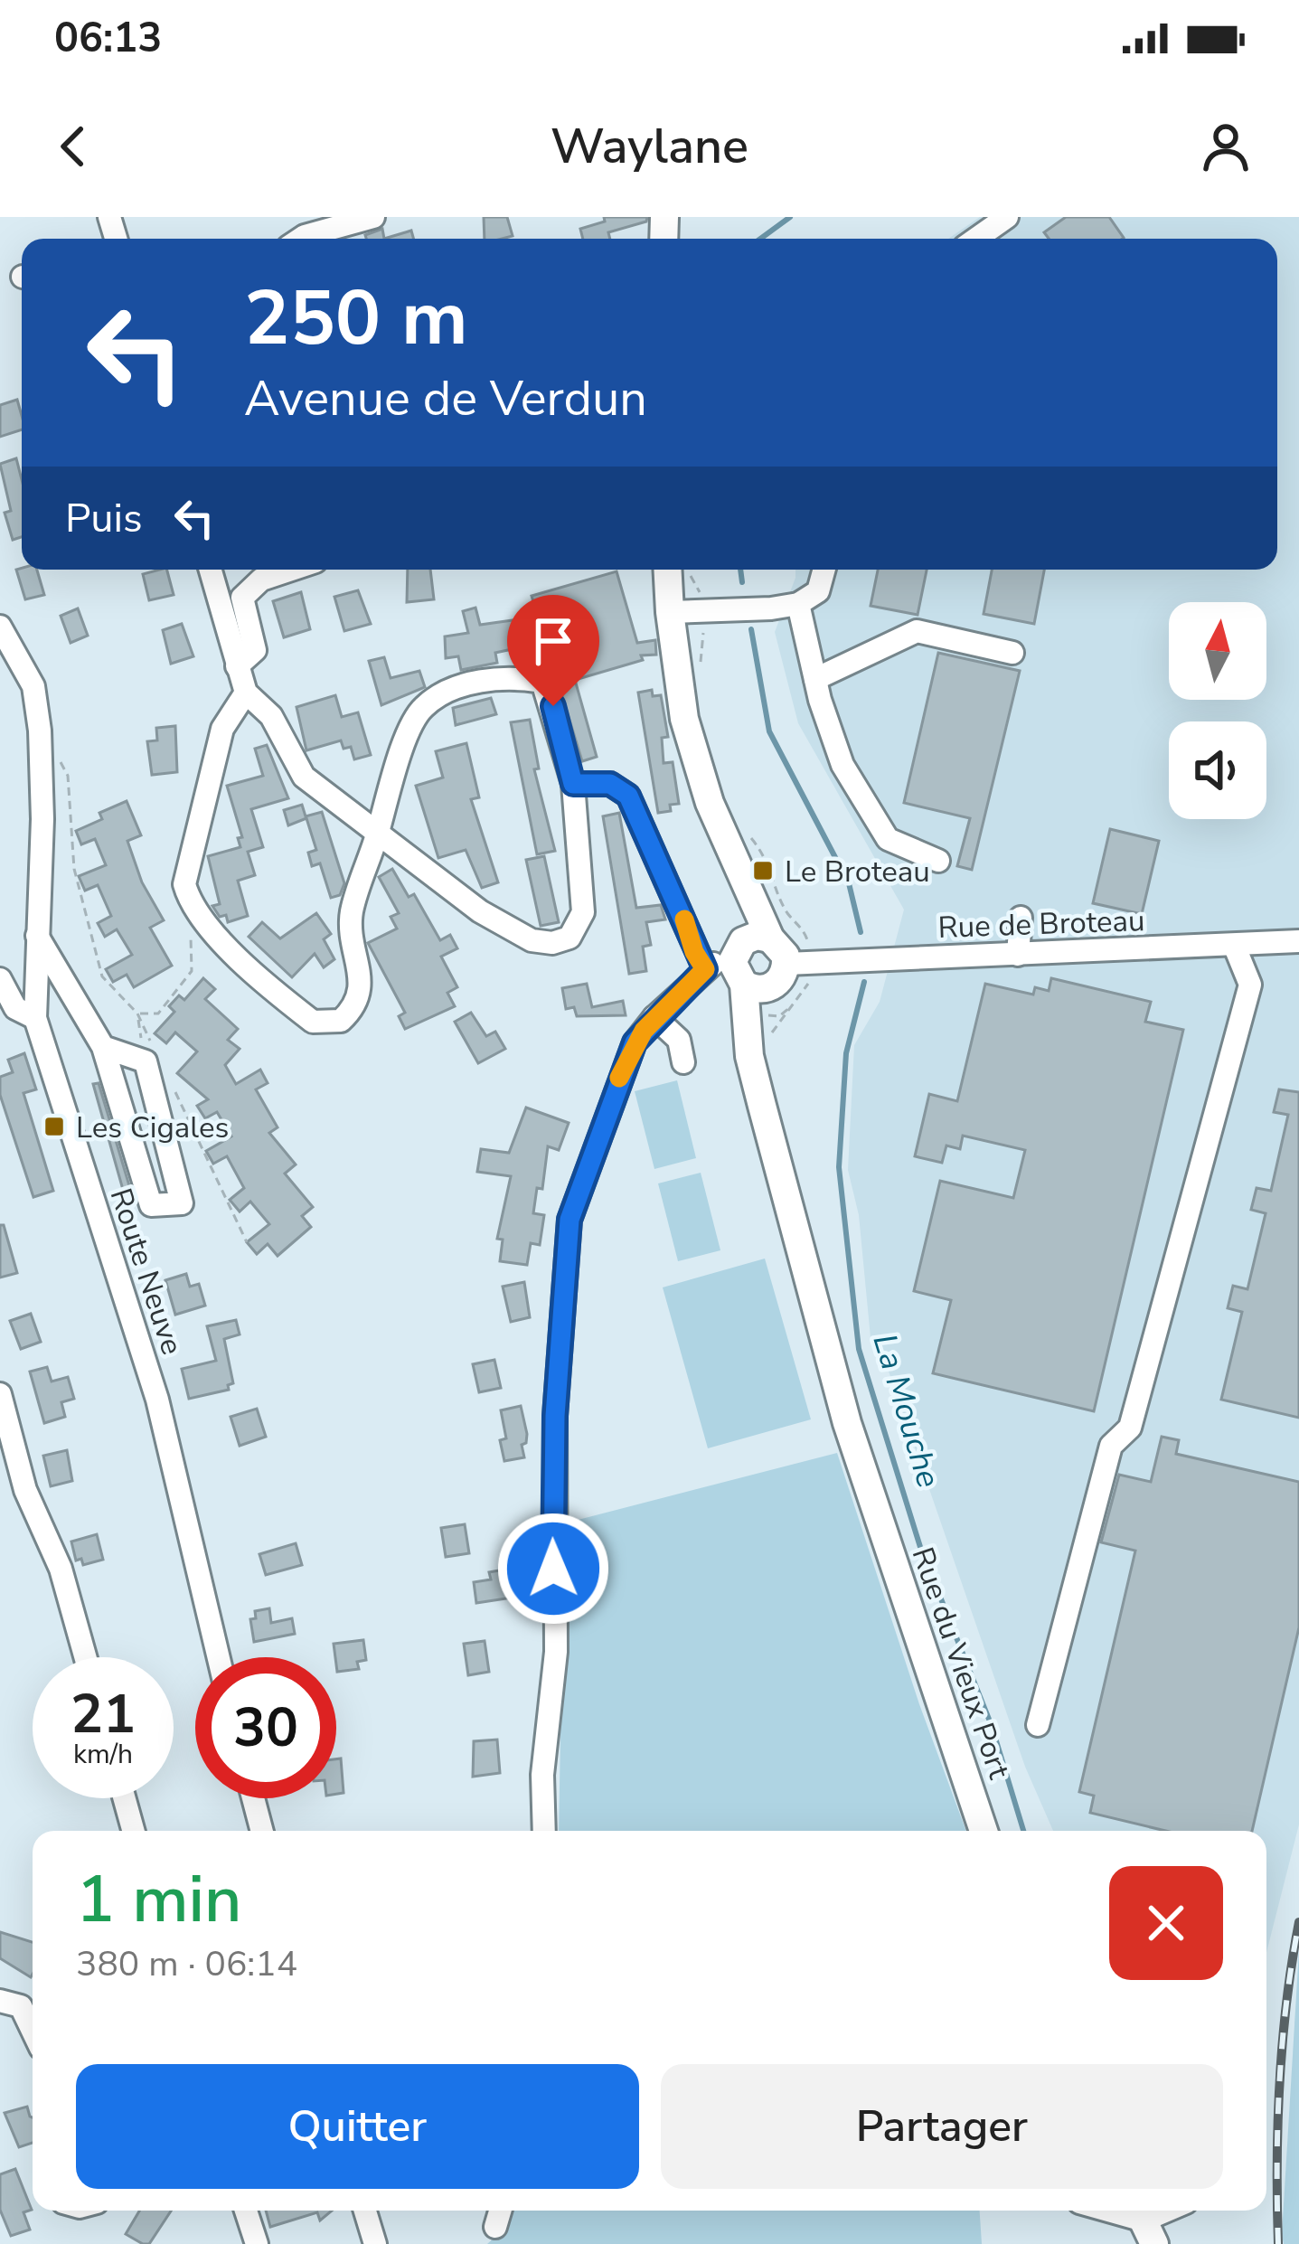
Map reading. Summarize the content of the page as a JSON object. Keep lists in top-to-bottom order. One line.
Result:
{"streets":{"main road":["Rue du Vieux Port"],"street":["Rue de Broteau","Route Neuve"]},"water":["La Mouche"],"places":{"transit":["Le Broteau","Les Cigales"]},"north":"top","page":{"status":"06:13","header":"Waylane","turn":["250 m","Avenue de Verdun"],"then":"Puis","speed":"21 km/h","limit":"30","heading":["1 min","380 m · 06:14"],"buttons":["Quitter","Partager"]}}
